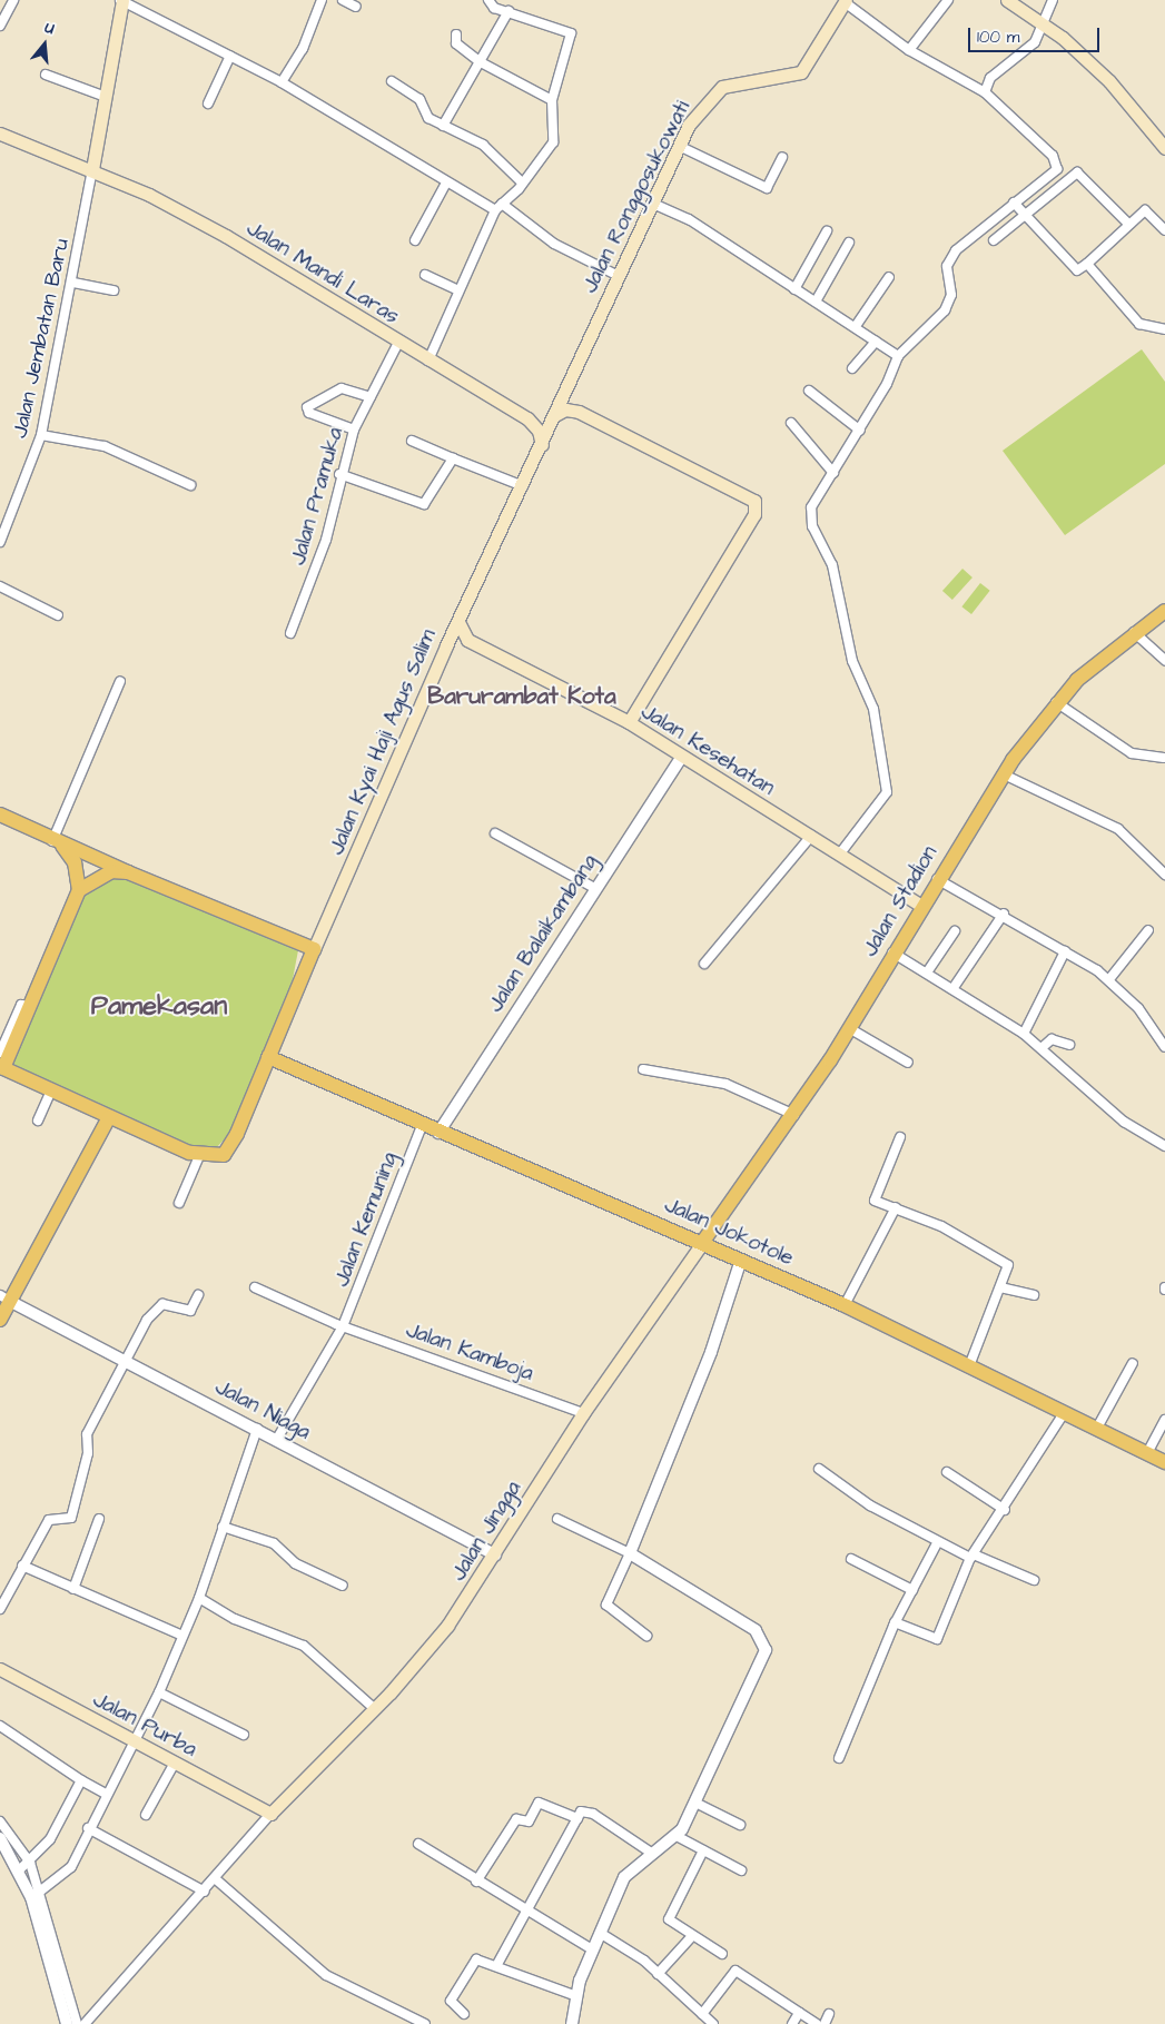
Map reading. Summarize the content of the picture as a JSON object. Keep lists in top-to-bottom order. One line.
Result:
{"streets":{"main road":["Jalan Ronggosukowati","Jalan Mandi Laras","Jalan Kyai Haji Agus Salim","Jalan Kesehatan","Jalan Stadion","Jalan Jokotole","Jalan Jingga","Jalan Purba"],"street":["Jalan Jembatan Baru","Jalan Pramuka","Jalan Balaikambang","Jalan Kemuning","Jalan Kamboja","Jalan Niaga"]},"crossings":[["Jalan Ronggosukowati","Jalan Kyai Haji Agus Salim"],["Jalan Mandi Laras","Jalan Jembatan Baru"],["Jalan Mandi Laras","Jalan Pramuka"],["Jalan Kyai Haji Agus Salim","Jalan Jokotole"],["Jalan Kesehatan","Jalan Stadion"],["Jalan Kesehatan","Jalan Balaikambang"],["Jalan Stadion","Jalan Jokotole"],["Jalan Stadion","Jalan Jingga"],["Jalan Balaikambang","Jalan Jokotole"],["Jalan Kemuning","Jalan Jokotole"],["Jalan Kemuning","Jalan Kamboja"],["Jalan Kemuning","Jalan Niaga"],["Jalan Jokotole","Jalan Jingga"],["Jalan Kamboja","Jalan Jingga"],["Jalan Niaga","Jalan Jingga"],["Jalan Jingga","Jalan Purba"]],"districts":["Barurambat Kota","Pamekasan"],"scale_bar":"100 m","north":"top"}
